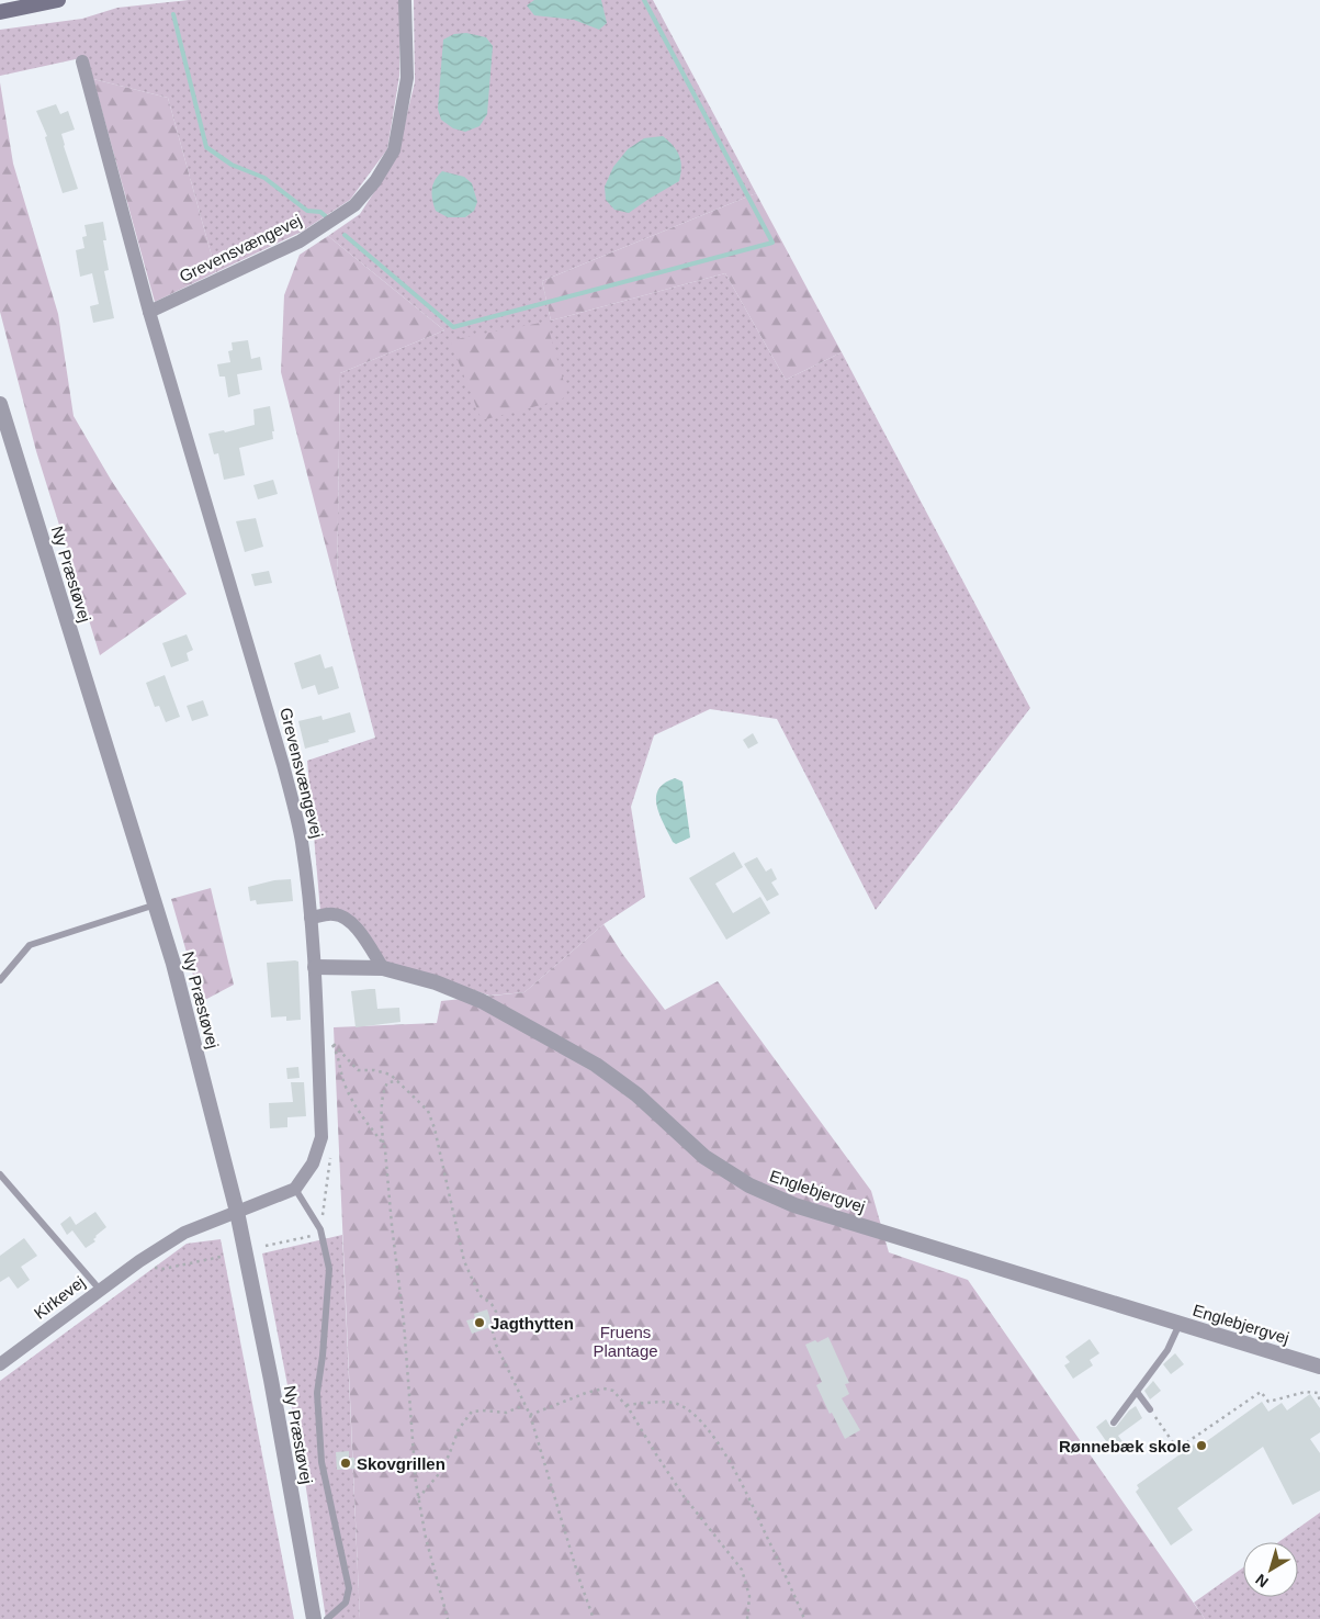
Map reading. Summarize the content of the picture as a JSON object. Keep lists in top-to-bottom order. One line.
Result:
{"streets":{"street":["Grevensvængevej","Ny Præstøvej","Englebjergvej","Kirkevej"]},"crossings":[["Grevensvængevej","Ny Præstøvej"],["Grevensvængevej","Englebjergvej"],["Ny Præstøvej","Kirkevej"]],"parks":["Fruens Plantage"],"places":["Jagthytten","Rønnebæk skole","Skovgrillen"],"north":"bottom left"}
